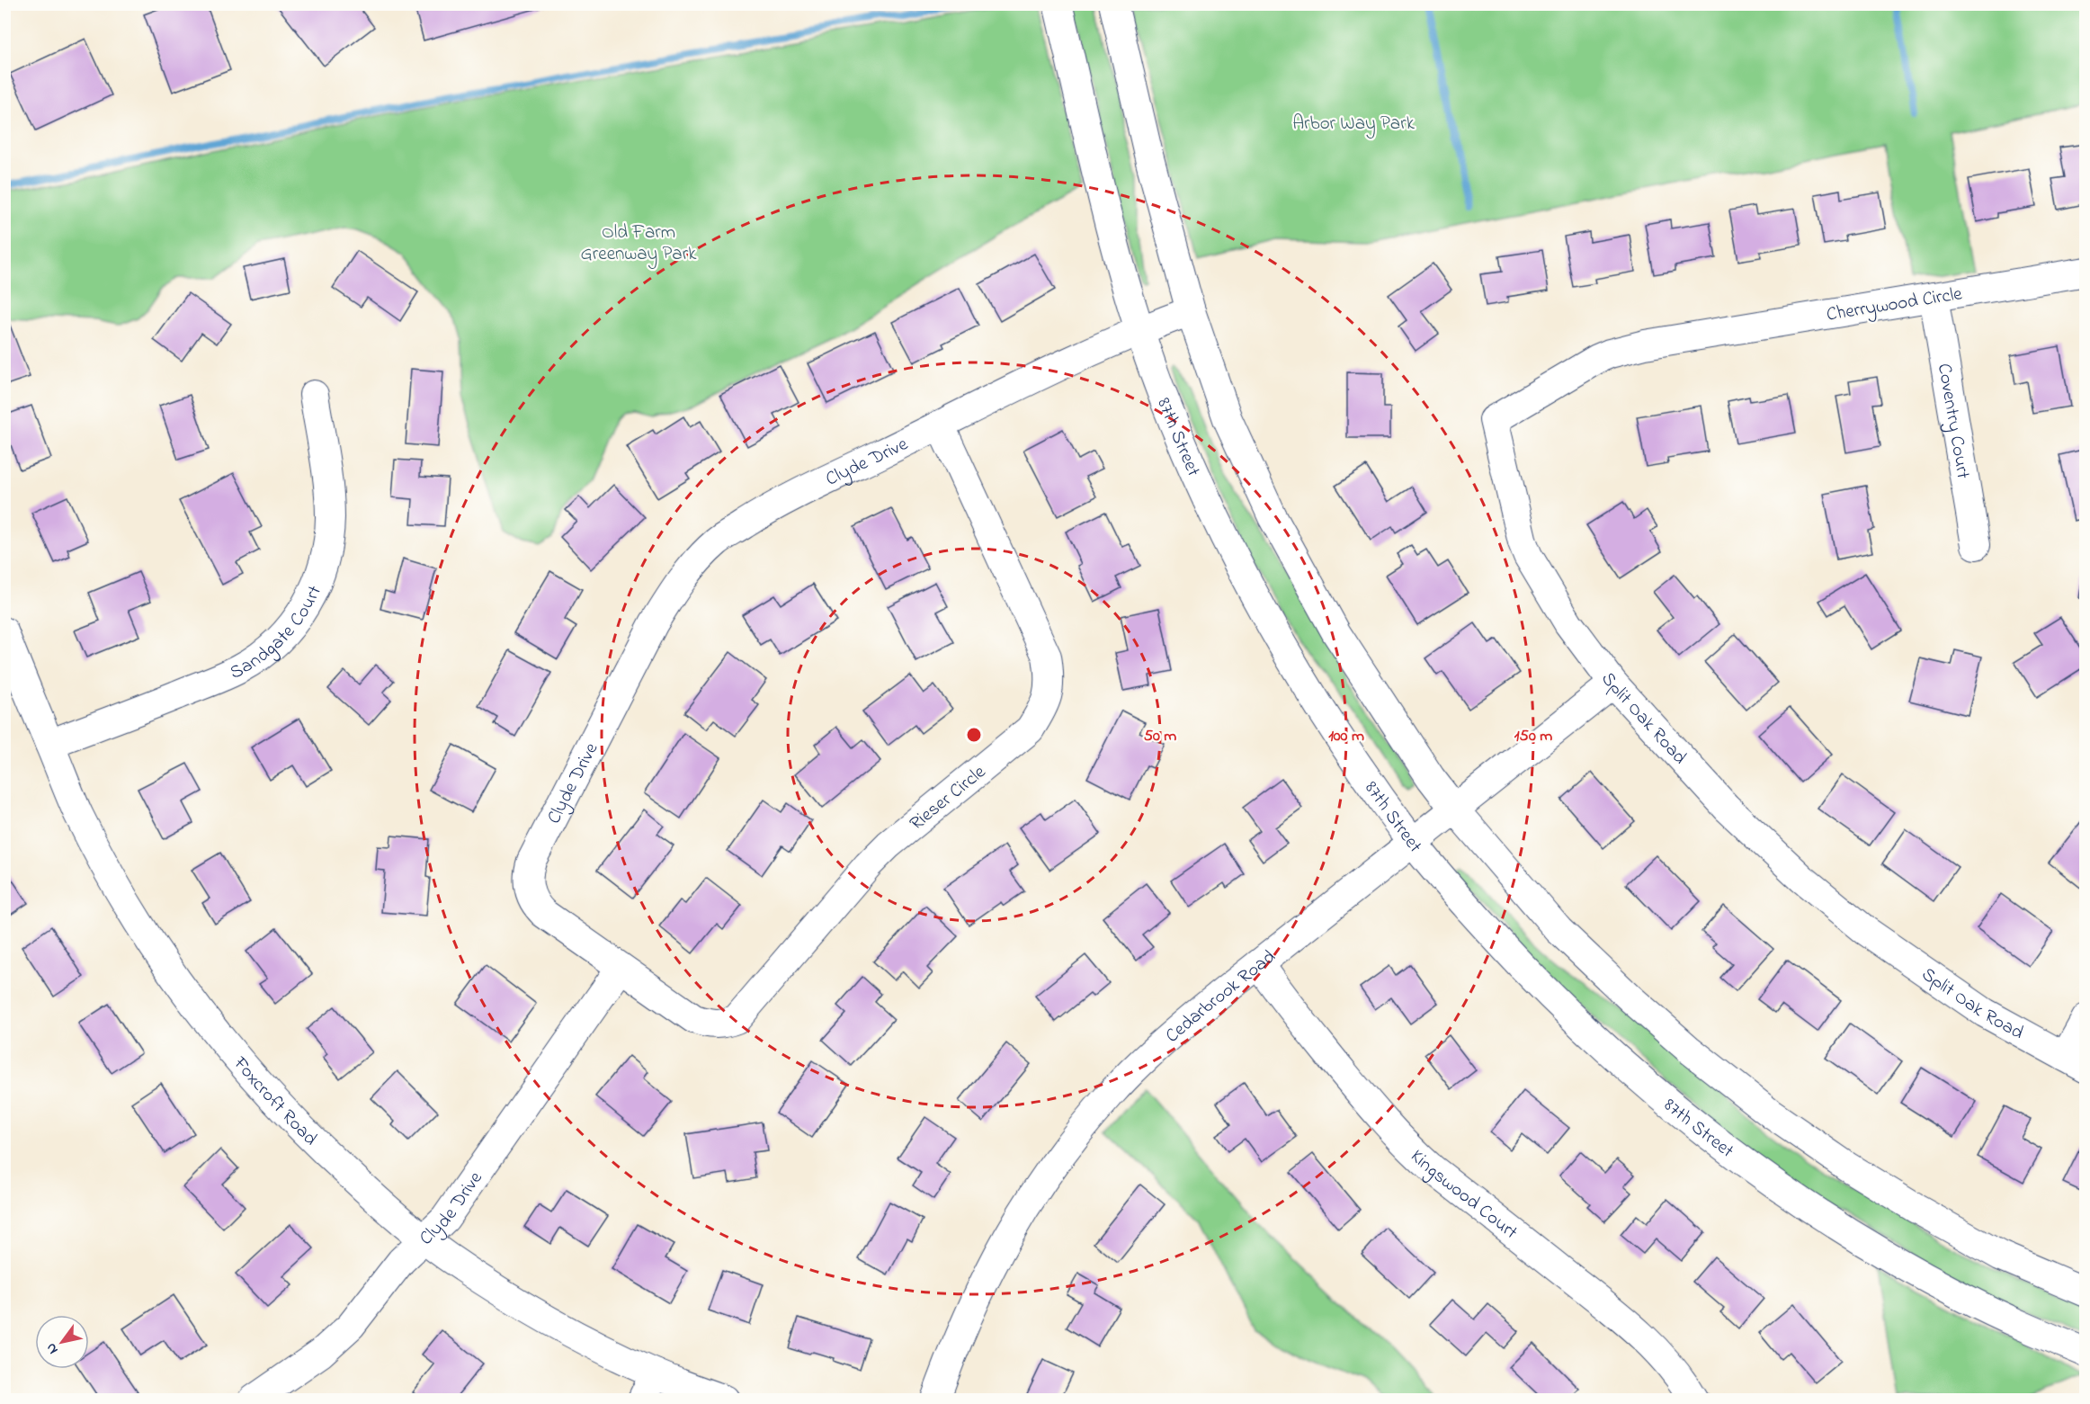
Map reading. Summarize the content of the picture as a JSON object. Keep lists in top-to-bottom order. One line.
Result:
{"streets":{"street":["Cherrywood Circle","Coventry Court","87th Street","Clyde Drive","Sandgate Court","Split Oak Road","Rieser Circle","Cedarbrook Road","Foxcroft Road","Kingswood Court"]},"crossings":[["Cherrywood Circle","Coventry Court"],["Cherrywood Circle","Split Oak Road"],["87th Street","Clyde Drive"],["87th Street","Cedarbrook Road"],["Clyde Drive","Rieser Circle"],["Clyde Drive","Foxcroft Road"],["Sandgate Court","Foxcroft Road"],["Split Oak Road","Cedarbrook Road"],["Cedarbrook Road","Kingswood Court"]],"parks":["Arbor Way Park","Old Farm Greenway Park"],"north":"bottom left","rings":["50 m","100 m","150 m"]}
